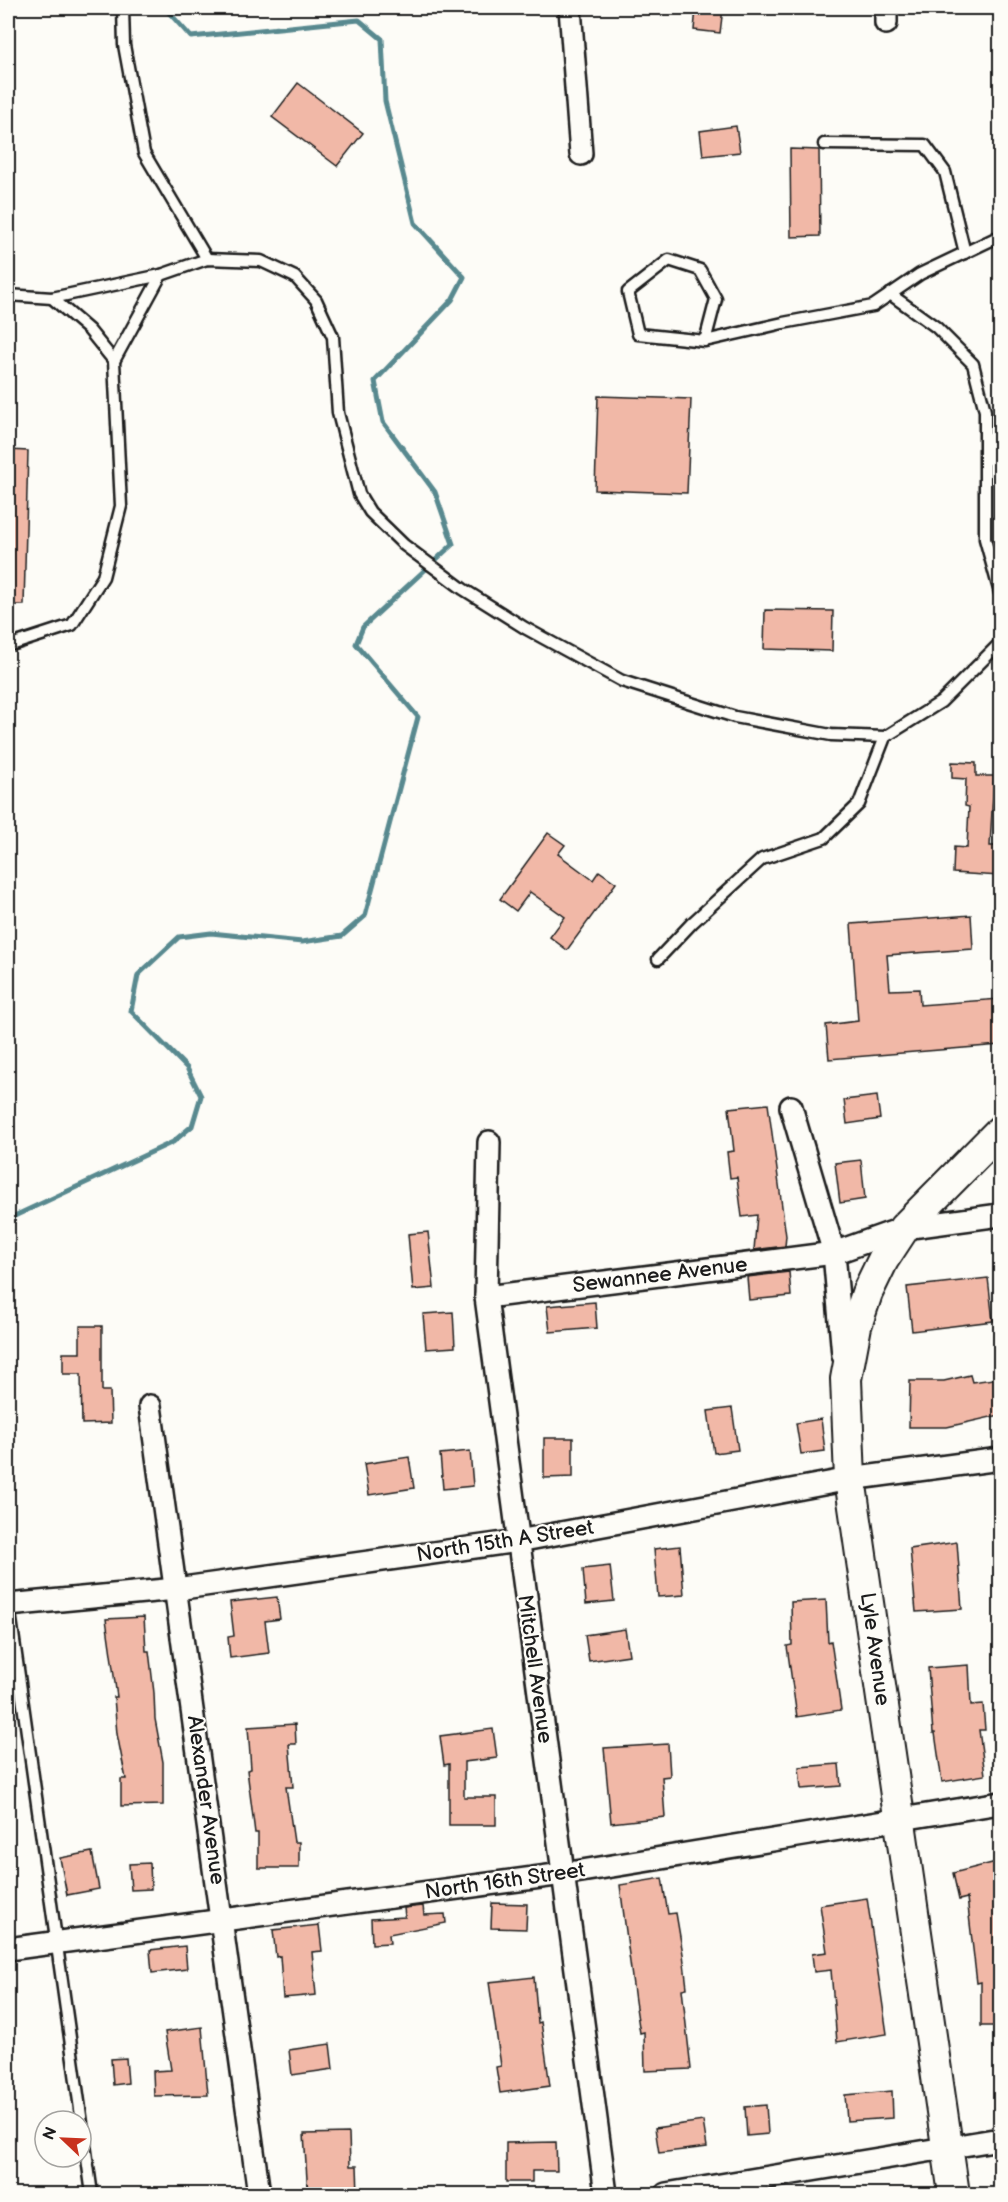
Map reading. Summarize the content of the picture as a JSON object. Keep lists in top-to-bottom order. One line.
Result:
{"streets":{"main road":["Lyle Avenue"],"street":["Sewannee Avenue","North 15th A Street","Mitchell Avenue","Alexander Avenue","North 16th Street"]},"crossings":[["Sewannee Avenue","Lyle Avenue"],["Sewannee Avenue","Mitchell Avenue"],["North 15th A Street","Lyle Avenue"],["North 15th A Street","Mitchell Avenue"],["North 15th A Street","Alexander Avenue"],["Lyle Avenue","North 16th Street"],["Mitchell Avenue","North 16th Street"],["Alexander Avenue","North 16th Street"]],"north":"top left"}
